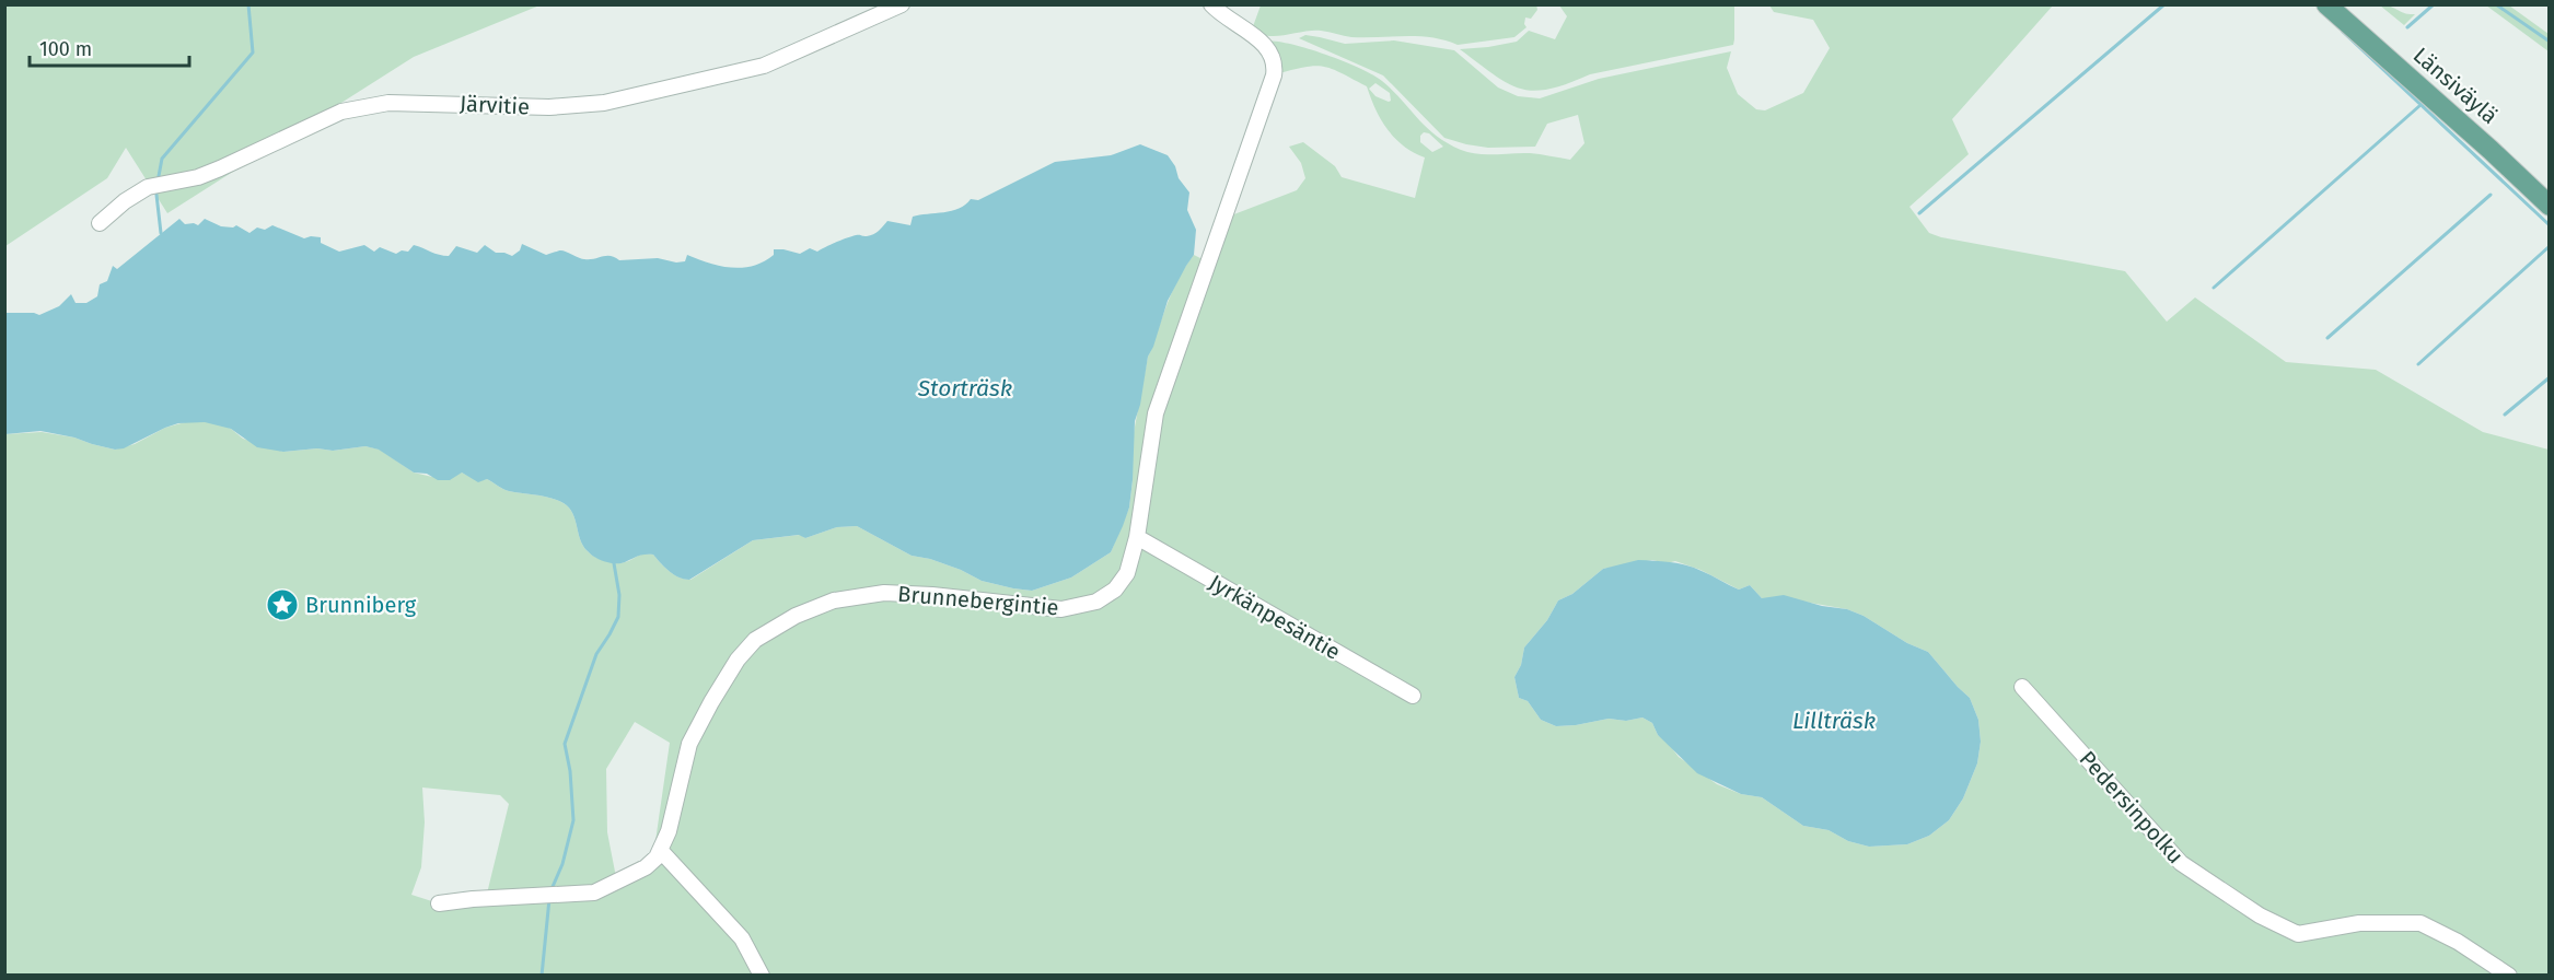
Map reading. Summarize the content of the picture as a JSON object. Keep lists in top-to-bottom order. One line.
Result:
{"streets":{"main road":["Länsiväylä"],"street":["Järvitie","Brunnebergintie","Jyrkänpesäntie","Pedersinpolku"]},"crossings":[["Brunnebergintie","Jyrkänpesäntie"]],"water":["Storträsk","Lillträsk"],"places":{"place":["Brunniberg"]},"scale_bar":"100 m"}
